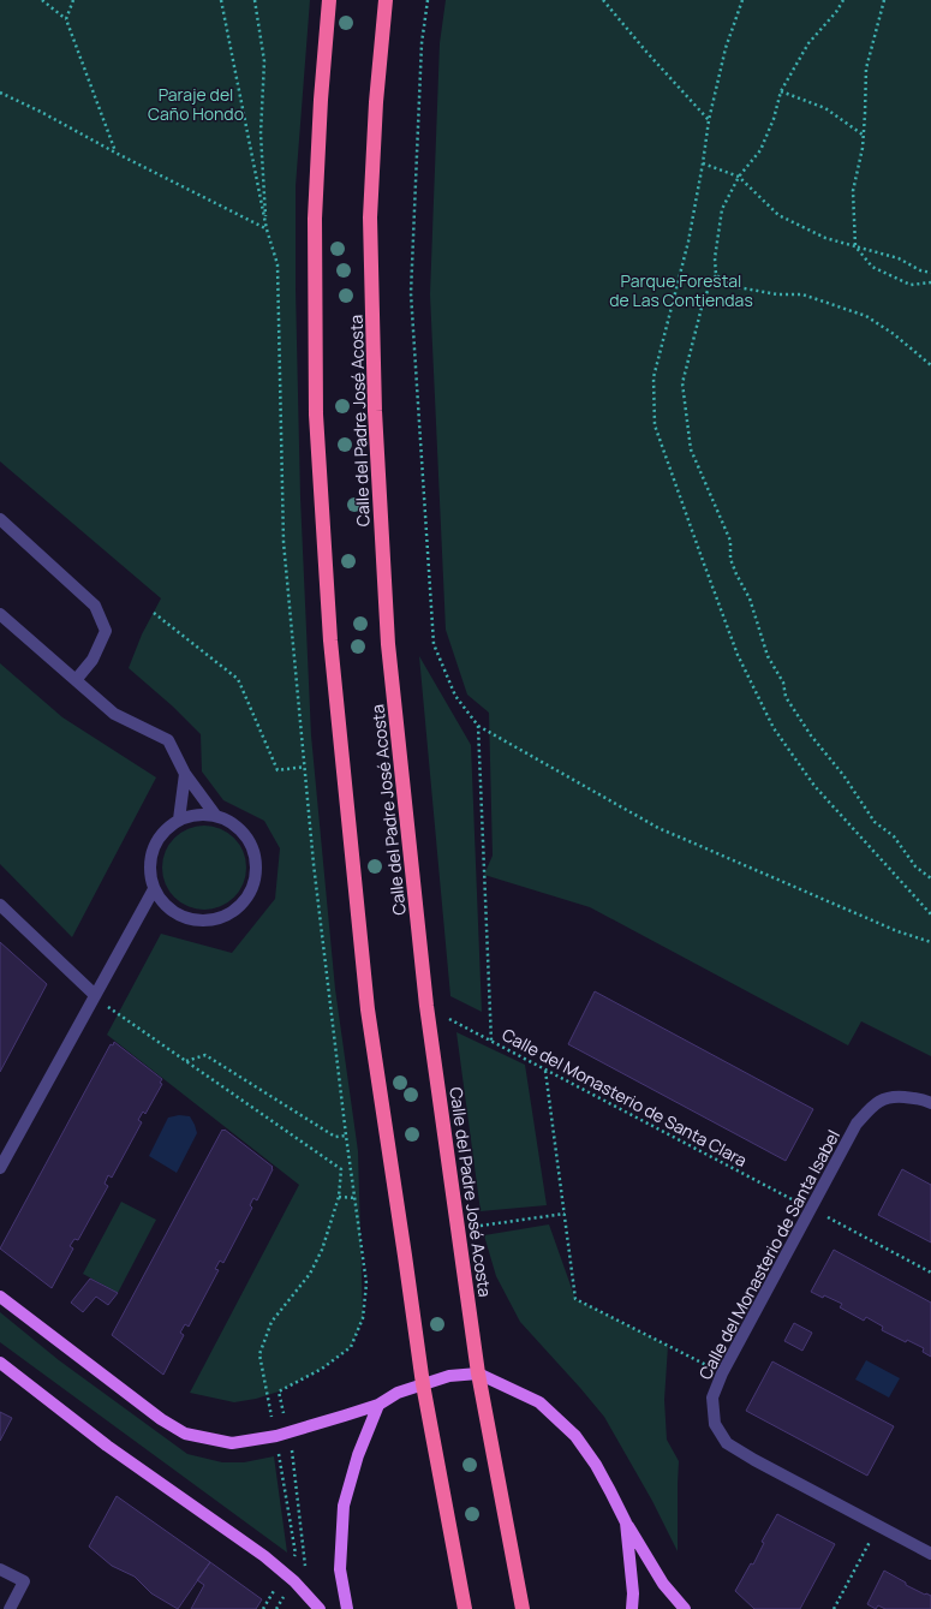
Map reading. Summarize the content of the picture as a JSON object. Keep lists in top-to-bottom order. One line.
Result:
{"streets":{"highway":["Calle del Padre José Acosta"],"street":["Calle del Monasterio de Santa Isabel"],"path":["Calle del Monasterio de Santa Clara"]},"crossings":[["Calle del Padre José Acosta","Calle del Monasterio de Santa Clara"],["Calle del Monasterio de Santa Clara","Calle del Monasterio de Santa Isabel"]],"parks":["Paraje del Caño Hondo","Parque Forestal de Las Contiendas"]}
